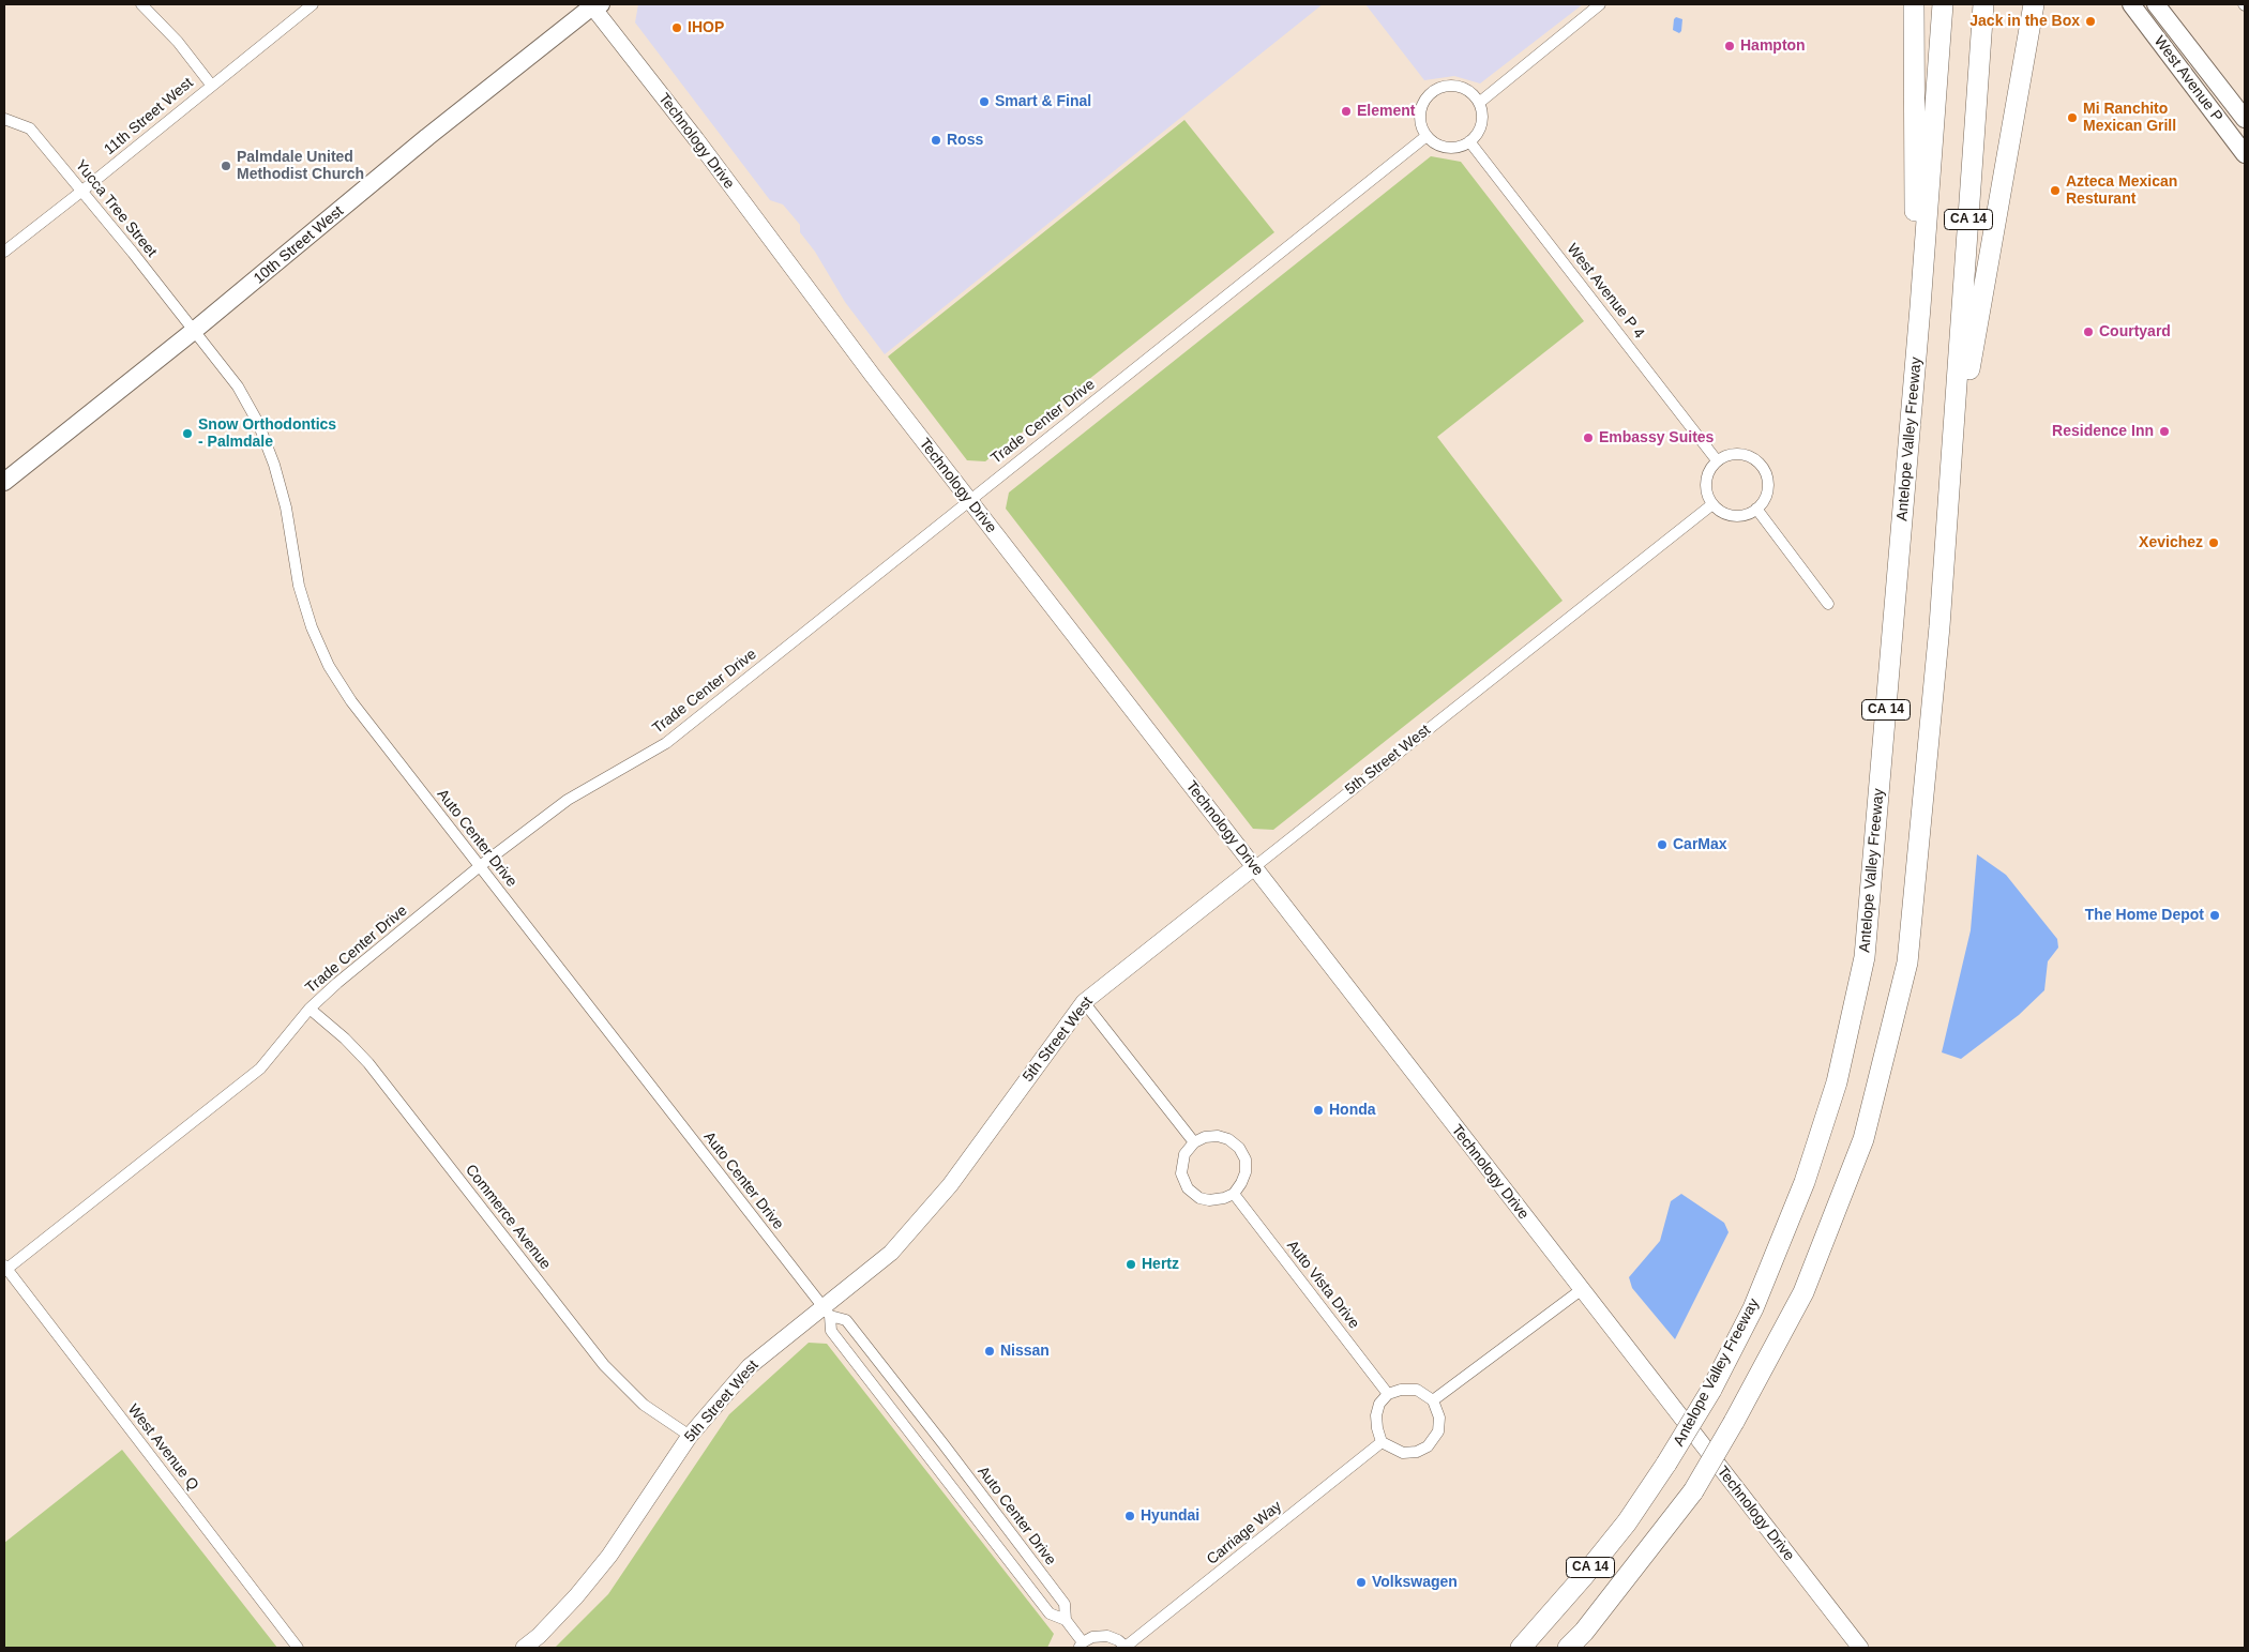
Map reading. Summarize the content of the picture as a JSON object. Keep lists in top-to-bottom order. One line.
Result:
{"streets":{"highway":["CA 14","Antelope Valley Freeway"],"main road":["West Avenue P","Technology Drive","10th Street West","5th Street West"],"street":["11th Street West","Yucca Tree Street","West Avenue P 4","Trade Center Drive","Auto Center Drive","Commerce Avenue","Auto Vista Drive","West Avenue Q","Carriage Way"]},"crossings":[["11th Street West","Yucca Tree Street"],["Technology Drive","10th Street West"],["Technology Drive","Trade Center Drive"],["Technology Drive","5th Street West"],["Yucca Tree Street","10th Street West"],["Yucca Tree Street","Auto Center Drive"],["10th Street West","Auto Center Drive"],["West Avenue P 4","Trade Center Drive"],["West Avenue P 4","5th Street West"],["Trade Center Drive","Auto Center Drive"],["Trade Center Drive","Commerce Avenue"],["Trade Center Drive","West Avenue Q"],["5th Street West","Auto Center Drive"],["5th Street West","Commerce Avenue"],["Auto Vista Drive","Carriage Way"]],"places":["Jack in the Box","IHOP","Hampton","Smart & Final","Element","Mi Ranchito Mexican Grill","Ross","Palmdale United Methodist Church","Azteca Mexican Resturant","Courtyard","Residence Inn","Snow Orthodontics - Palmdale","Embassy Suites","Xevichez","CarMax","The Home Depot","Honda","Hertz","Nissan","Hyundai","Volkswagen"]}
